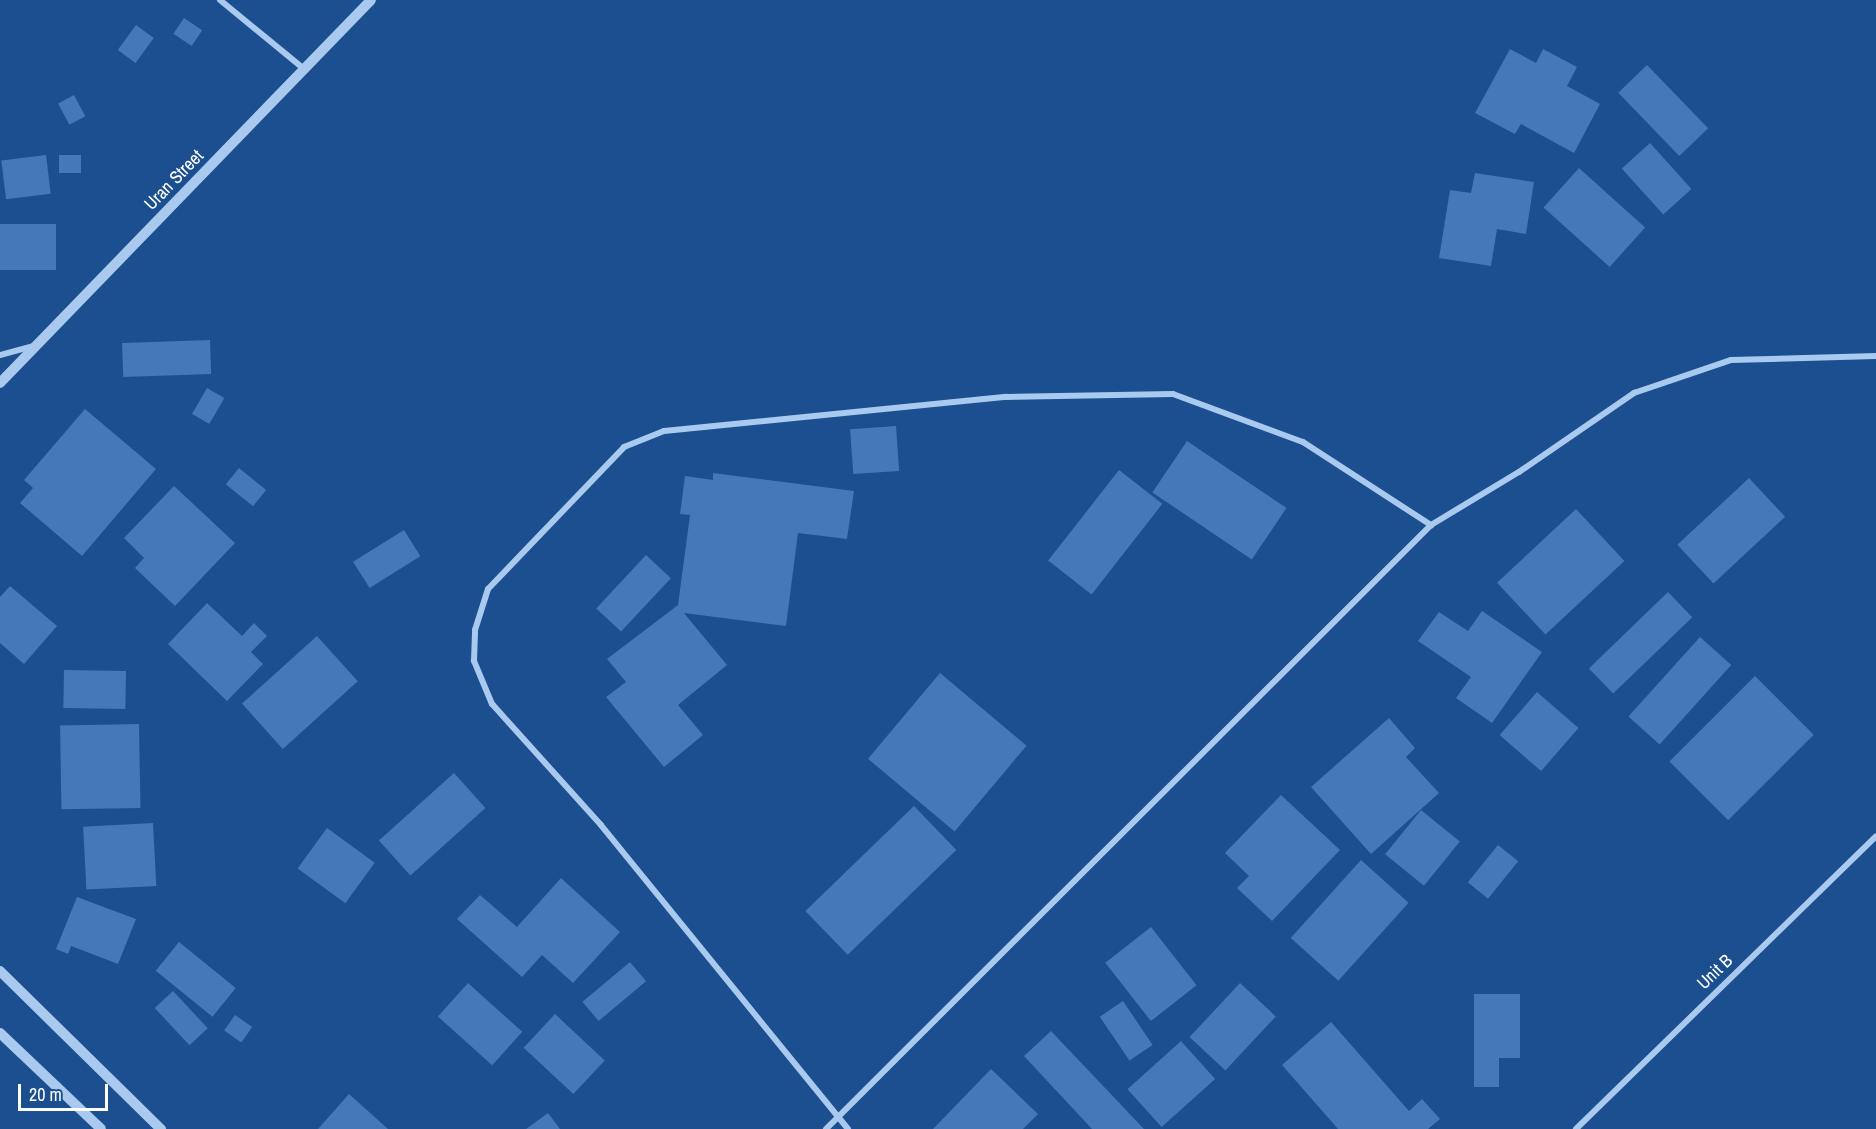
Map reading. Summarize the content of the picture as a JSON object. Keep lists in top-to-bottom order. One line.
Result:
{"streets":{"street":["Uran Street","Unit B"]},"scale_bar":"20 m"}
